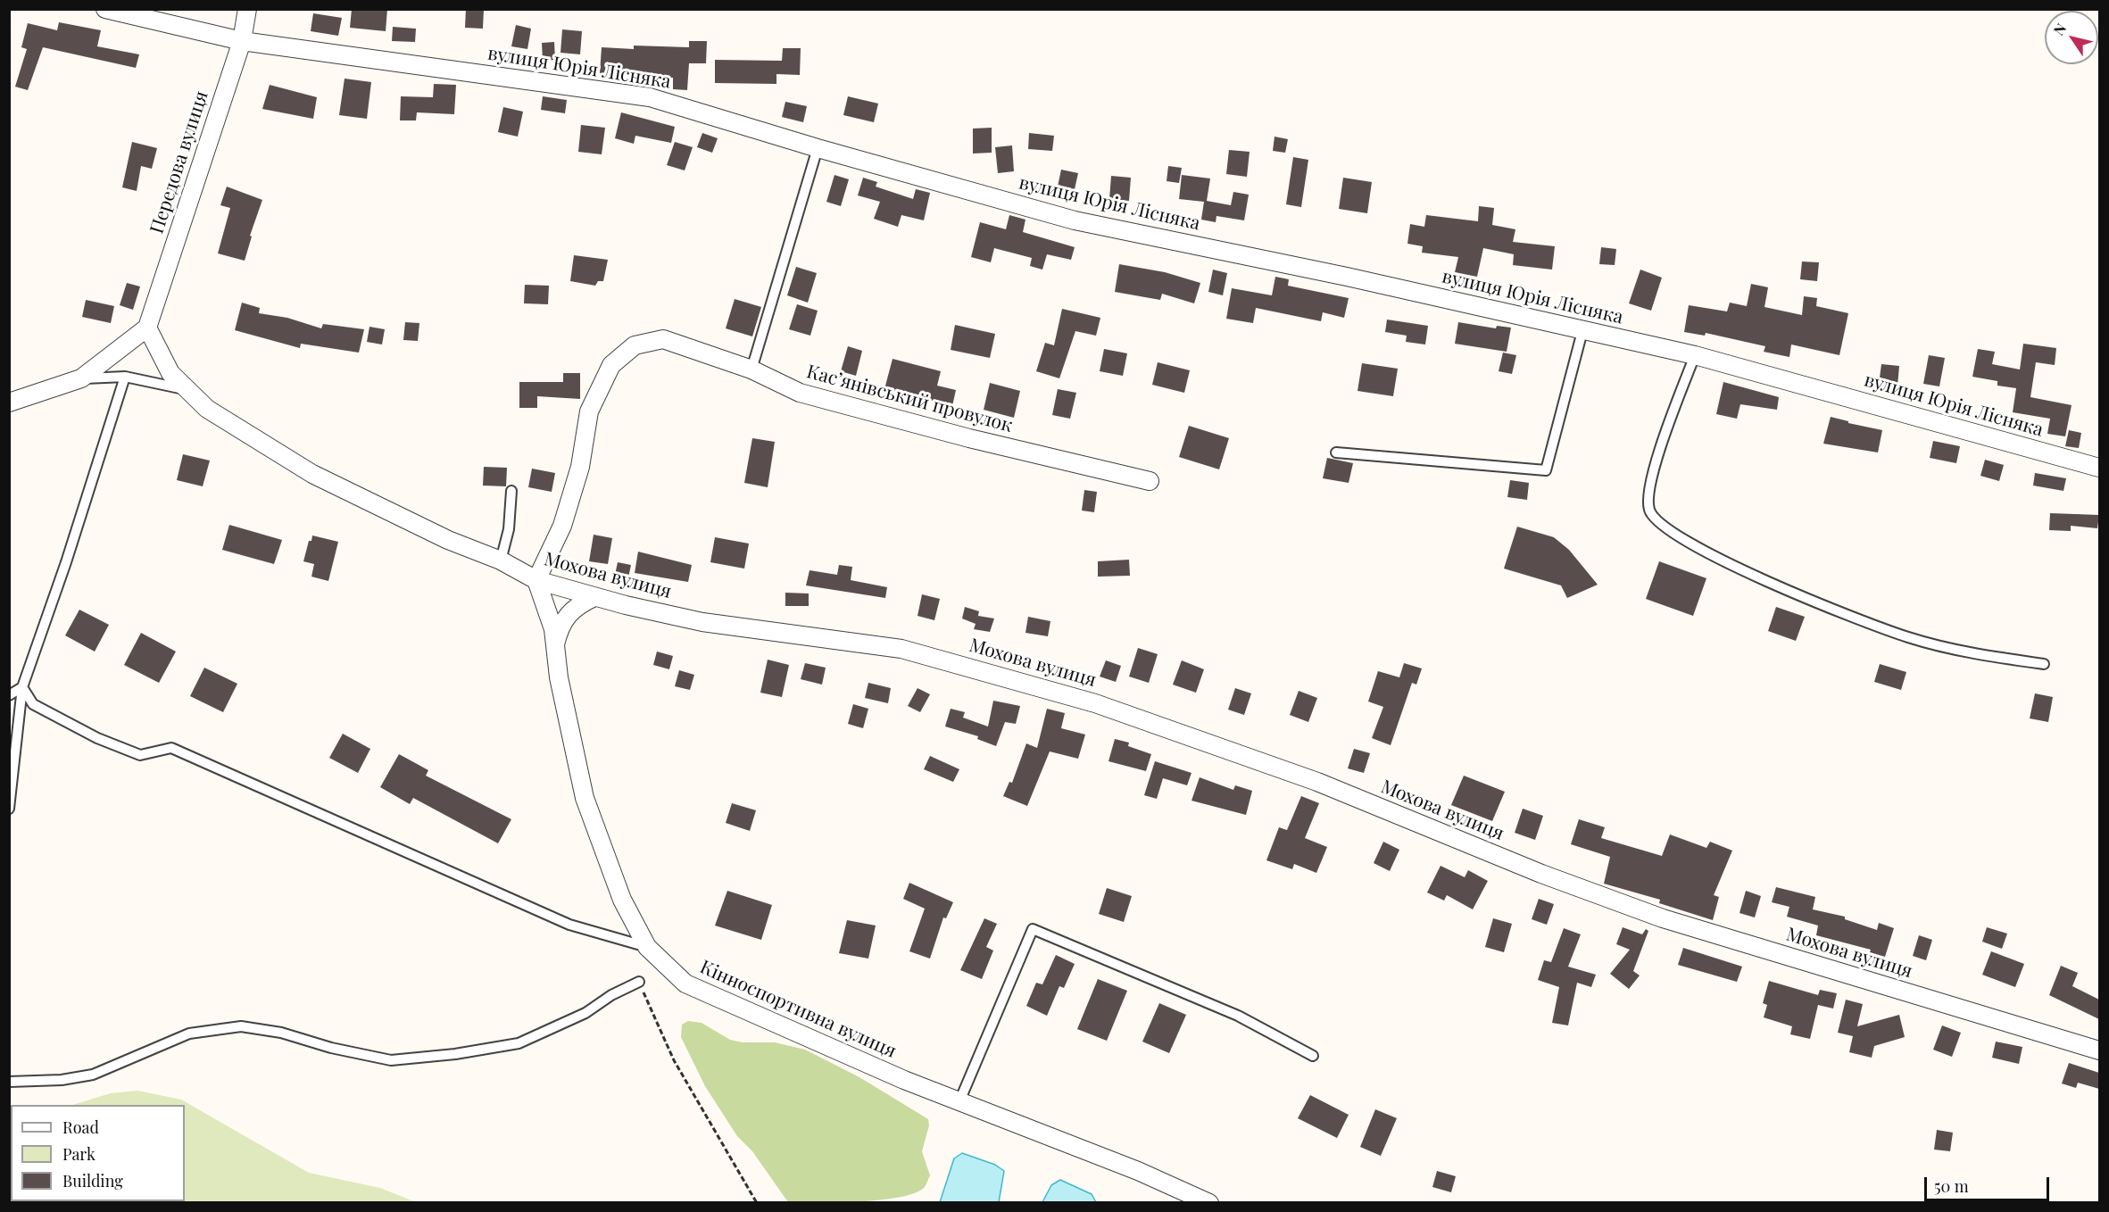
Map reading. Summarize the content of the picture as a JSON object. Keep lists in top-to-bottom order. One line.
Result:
{"streets":{"street":["вулиця Юрія Лісняка","Передова вулиця","Касʼянівський провулок","Мохова вулиця","Кінноспортивна вулиця"]},"crossings":[["вулиця Юрія Лісняка","Передова вулиця"],["Передова вулиця","Мохова вулиця"],["Касʼянівський провулок","Мохова вулиця"],["Касʼянівський провулок","Кінноспортивна вулиця"],["Мохова вулиця","Кінноспортивна вулиця"]],"legend":["Road","Park","Building"],"scale_bar":"50 m","north":"top left"}
